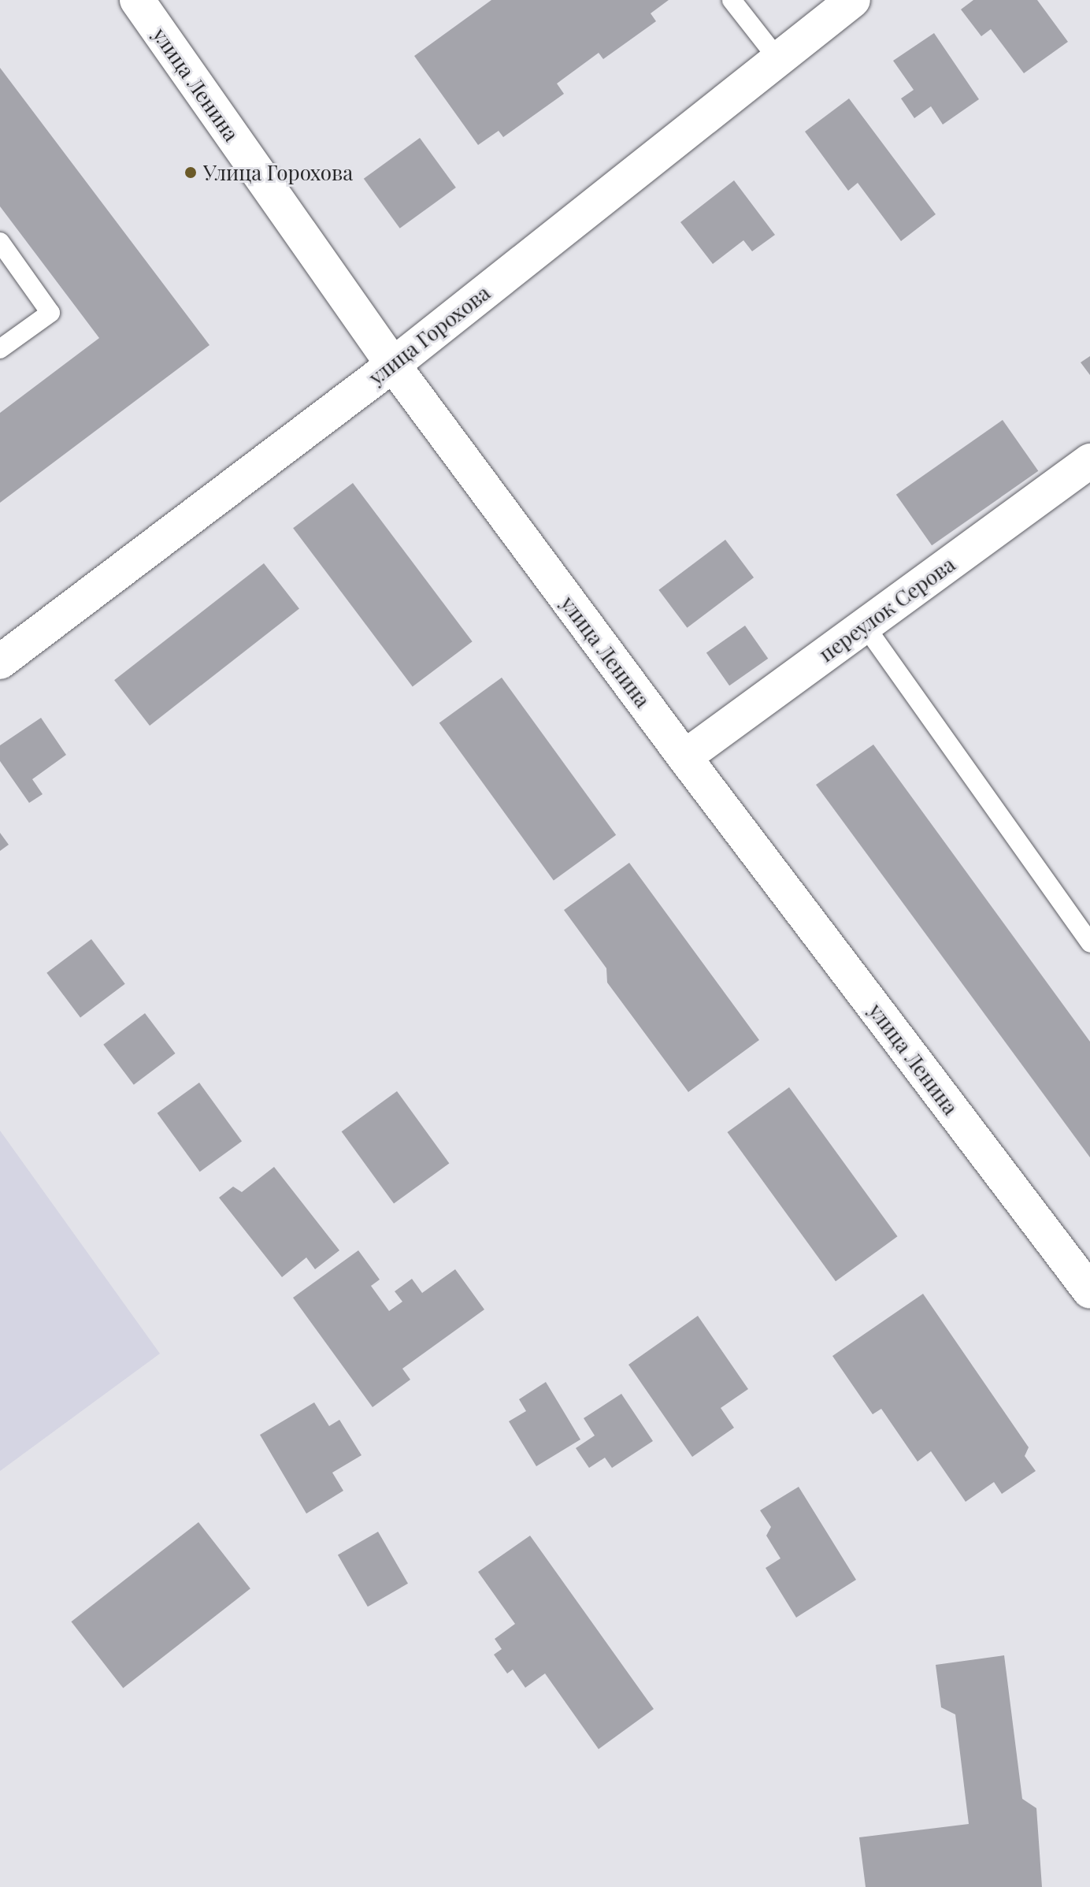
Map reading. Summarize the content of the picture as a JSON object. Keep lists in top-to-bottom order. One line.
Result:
{"streets":{"street":["улица Ленина","улица Горохова","переулок Серова"]},"crossings":[["улица Ленина","улица Горохова"],["улица Ленина","переулок Серова"]],"places":["Улица Горохова"]}
